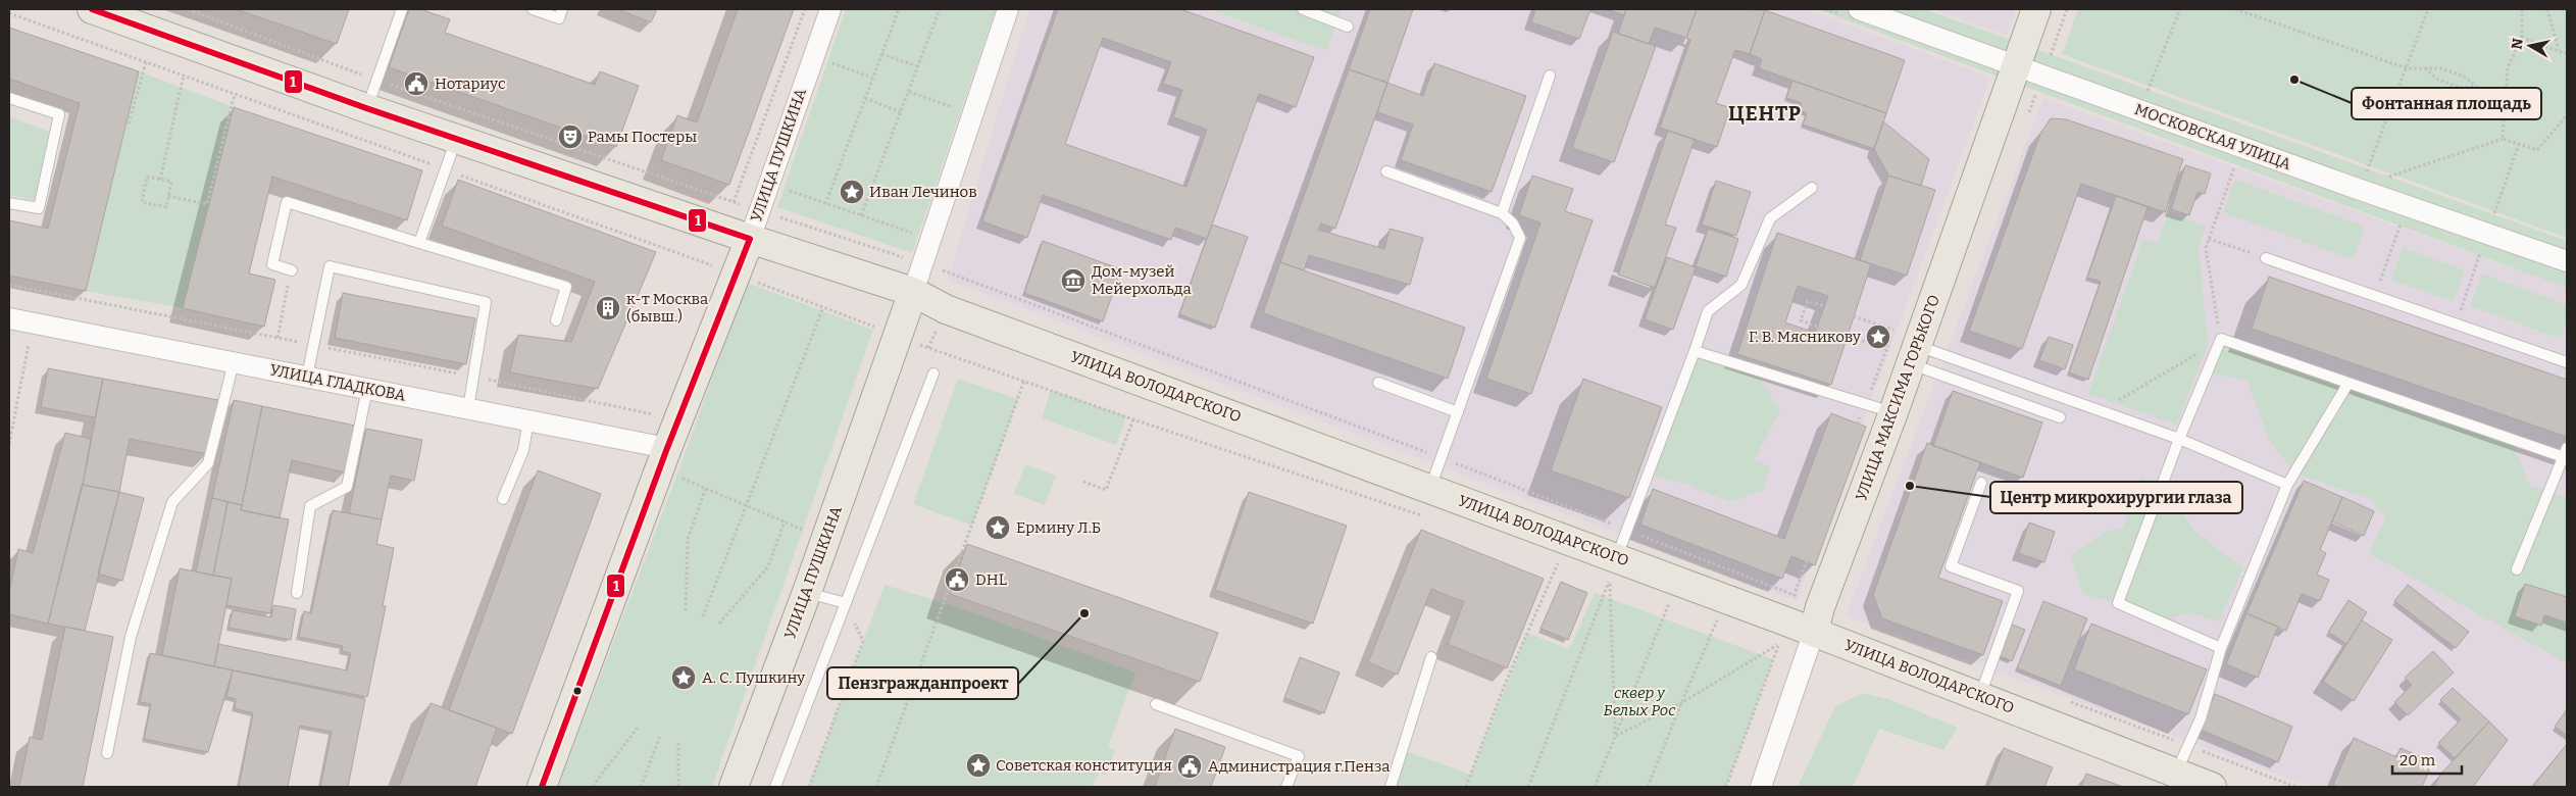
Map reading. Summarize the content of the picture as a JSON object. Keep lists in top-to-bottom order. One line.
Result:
{"streets":{"main road":["УЛИЦА ПУШКИНА","УЛИЦА ВОЛОДАРСКОГО","УЛИЦА МАКСИМА ГОРЬКОГО"],"street":["МОСКОВСКАЯ УЛИЦА","УЛИЦА ГЛАДКОВА"]},"crossings":[["МОСКОВСКАЯ УЛИЦА","УЛИЦА МАКСИМА ГОРЬКОГО"],["УЛИЦА ПУШКИНА","УЛИЦА ГЛАДКОВА"],["УЛИЦА ПУШКИНА","УЛИЦА ВОЛОДАРСКОГО"],["УЛИЦА ВОЛОДАРСКОГО","УЛИЦА МАКСИМА ГОРЬКОГО"]],"districts":["ЦЕНТР"],"parks":["сквер у Белых Рос"],"places":{"other":["Фонтанная площадь","Центр микрохирургии глаза","Пензгражданпроект"],"public building":["Нотариус","DHL","Администрация г.Пенза"],"theatre":["Рамы Постеры"],"place":["Иван Лечинов","Г. В. Мясникову","Ермину Л.Б","А. С. Пушкину","Советская конституция"],"museum":["Дом-музей Мейерхольда"],"building":["к-т Москва (бывш.)"]},"lines":["transit line 1"],"scale_bar":"20 m","north":"left"}
